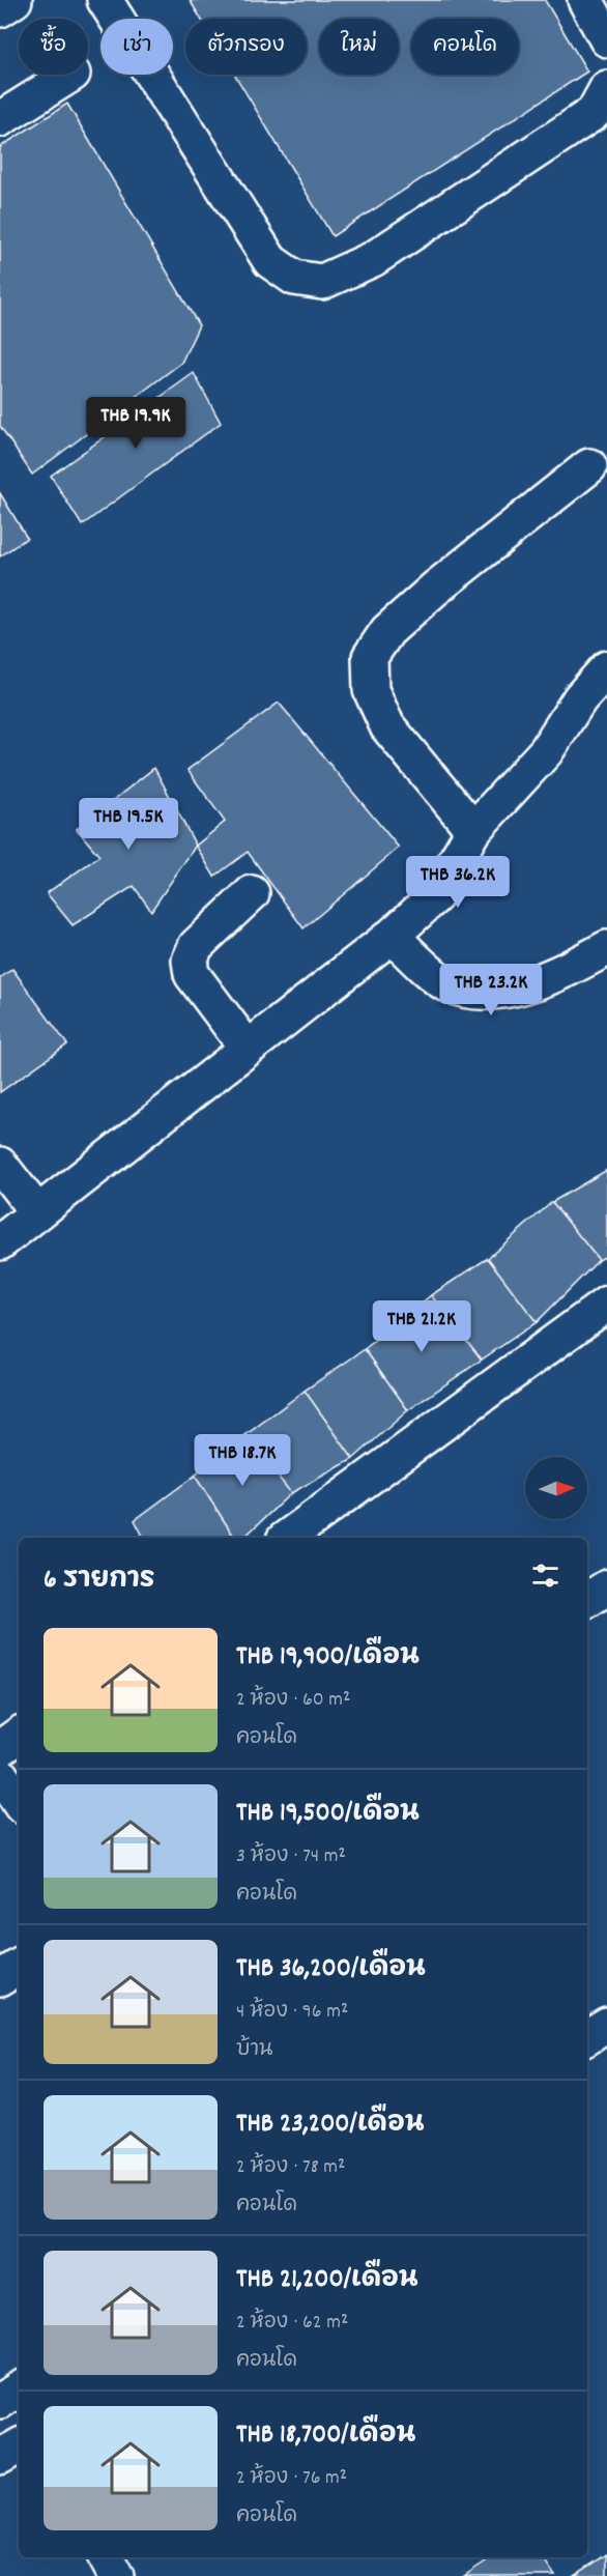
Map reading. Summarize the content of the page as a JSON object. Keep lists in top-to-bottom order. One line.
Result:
{"north":"right","page":{"chip":["ซื้อ","เช่า","ตัวกรอง","ใหม่","คอนโด"],"price":["THB 19.9K","THB 19.5K","THB 36.2K","THB 23.2K","THB 21.2K","THB 18.7K"],"heading":"6 รายการ","list":[{"name":"THB 19,900/เดือน","note":"2 ห้อง · 60 m² · คอนโด"},{"name":"THB 19,500/เดือน","note":"3 ห้อง · 74 m² · คอนโด"},{"name":"THB 36,200/เดือน","note":"4 ห้อง · 96 m² · บ้าน"},{"name":"THB 23,200/เดือน","note":"2 ห้อง · 78 m² · คอนโด"},{"name":"THB 21,200/เดือน","note":"2 ห้อง · 62 m² · คอนโด"},{"name":"THB 18,700/เดือน","note":"2 ห้อง · 76 m² · คอนโด"}]}}
